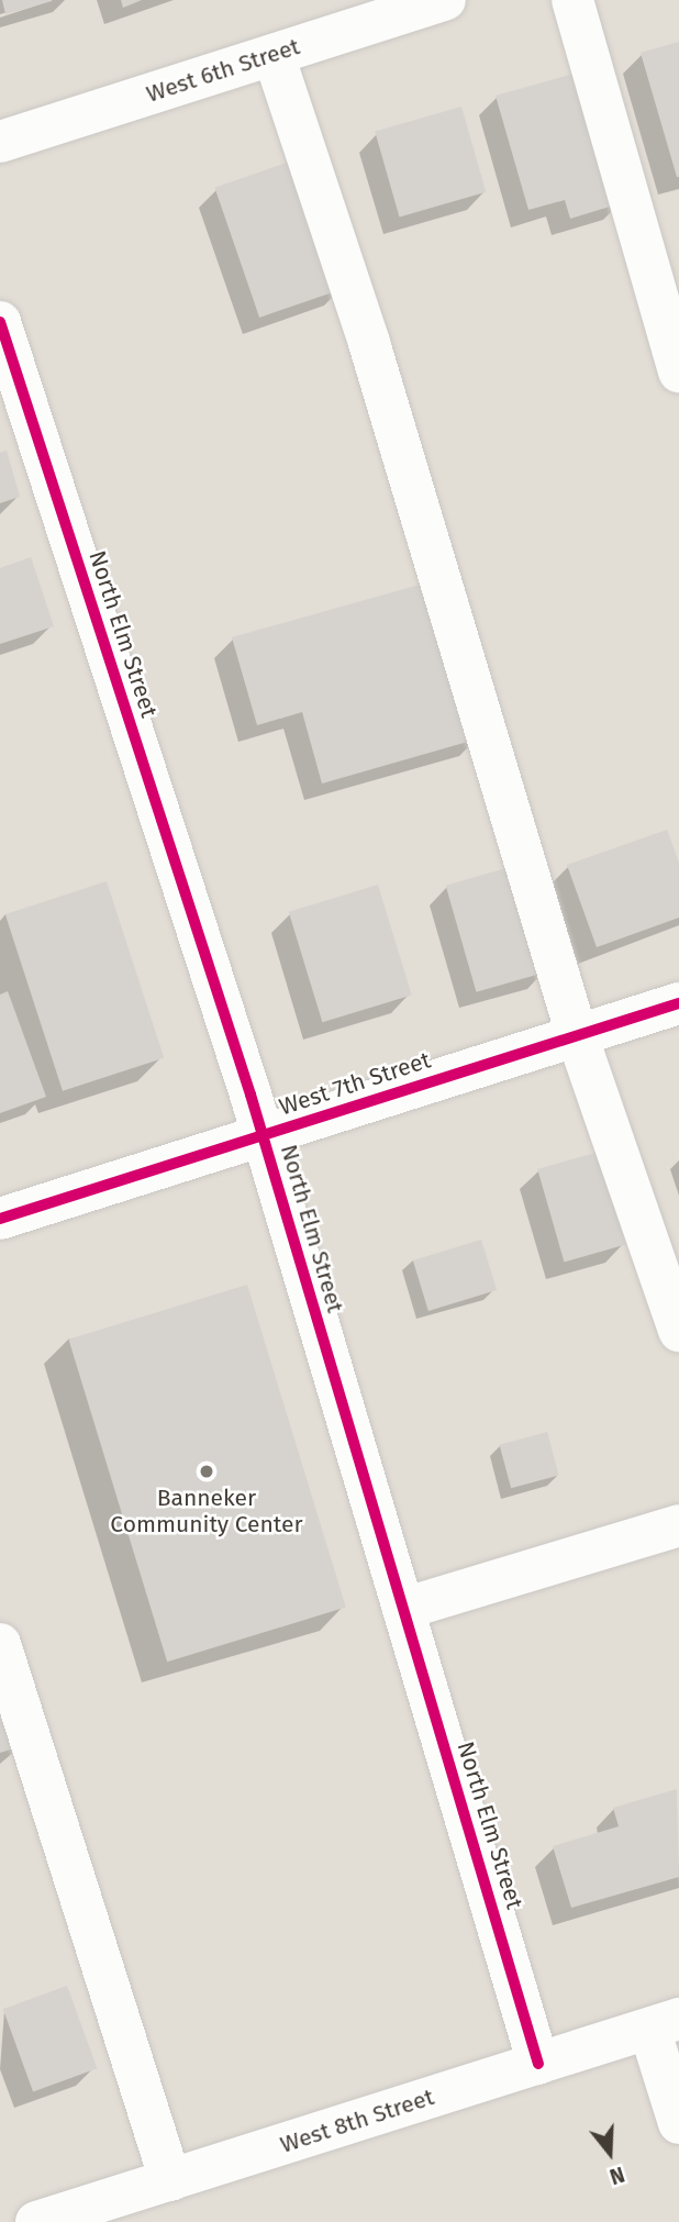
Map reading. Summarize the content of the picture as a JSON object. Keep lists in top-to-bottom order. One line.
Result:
{"streets":{"street":["West 6th Street","North Elm Street","West 7th Street","West 8th Street"]},"crossings":[["North Elm Street","West 7th Street"],["North Elm Street","West 8th Street"]],"places":["Banneker Community Center"],"north":"bottom"}
